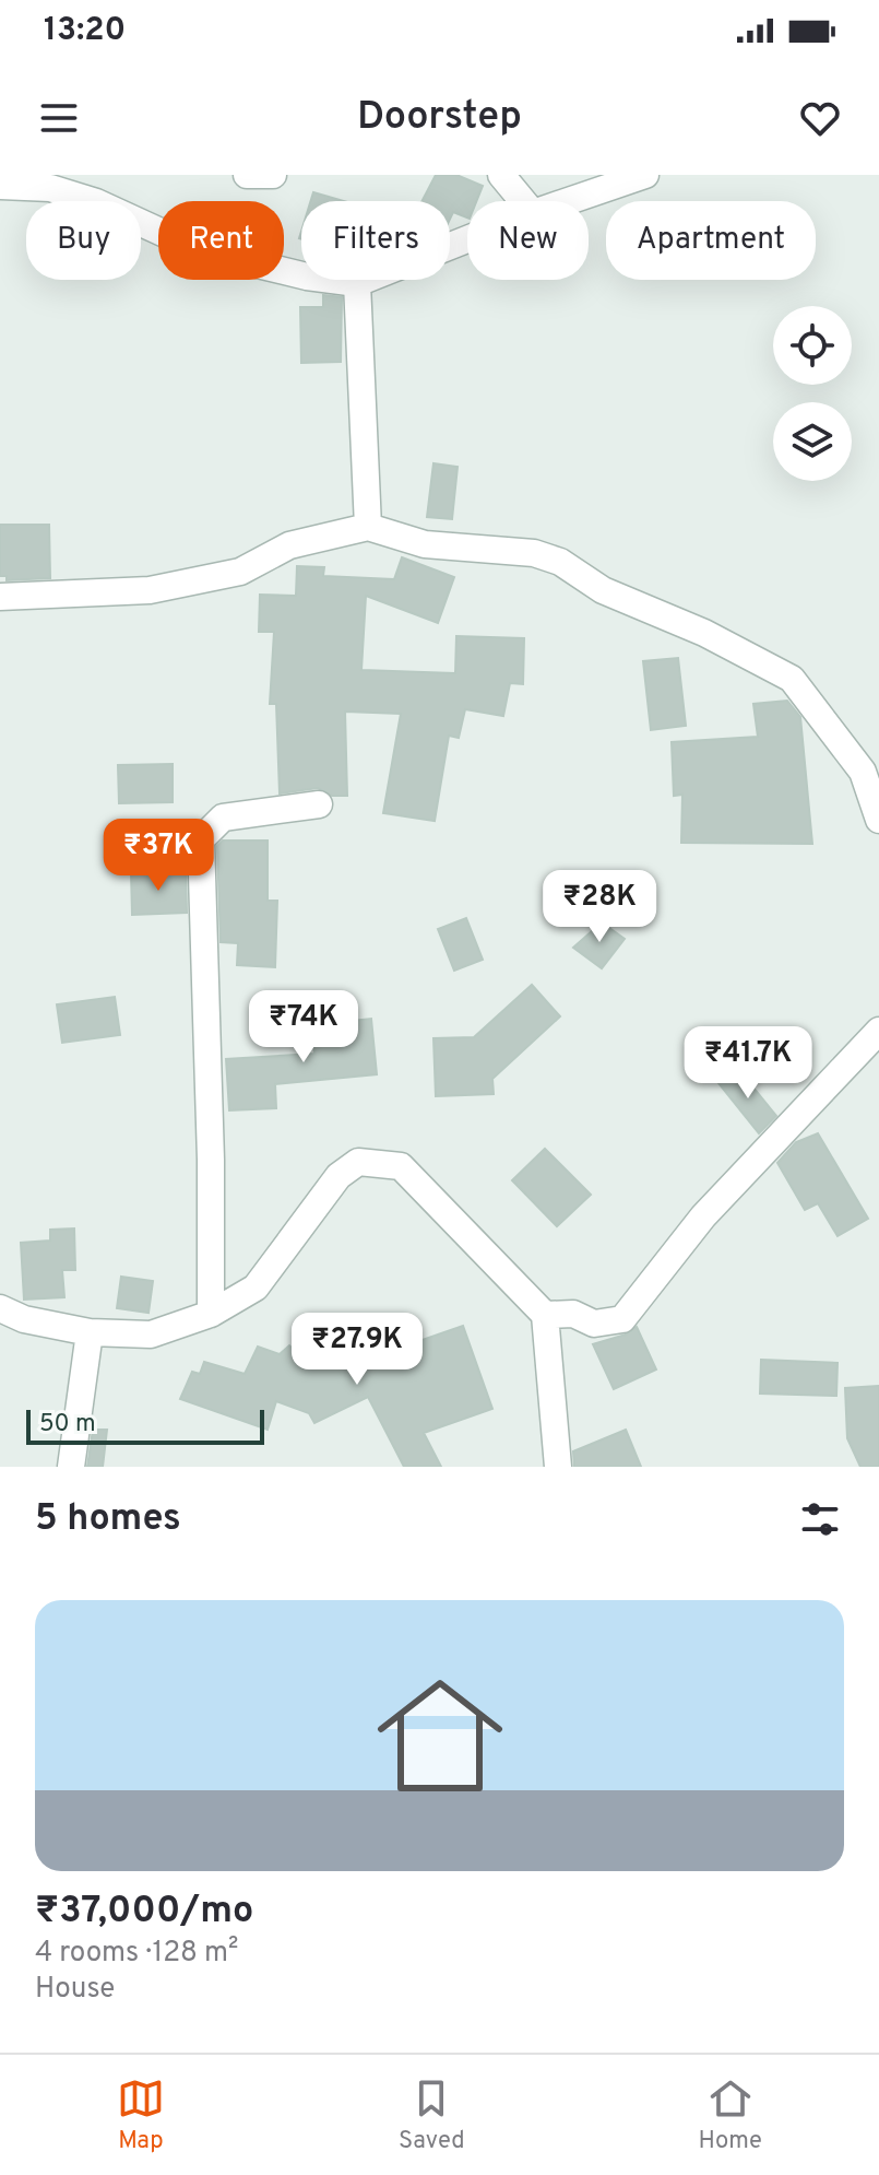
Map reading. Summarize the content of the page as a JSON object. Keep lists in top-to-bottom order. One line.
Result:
{"scale_bar":"50 m","page":{"status":"13:20","header":"Doorstep","chip":["Buy","Rent","Filters","New","Apartment"],"price":["₹37K","₹28K","₹74K","₹41.7K","₹27.9K"],"scale":"50 m","heading":"5 homes","list":[{"name":"₹37,000/mo","note":"4 rooms · 128 m² · House"}],"tabs":["Map","Saved","Home"]}}
